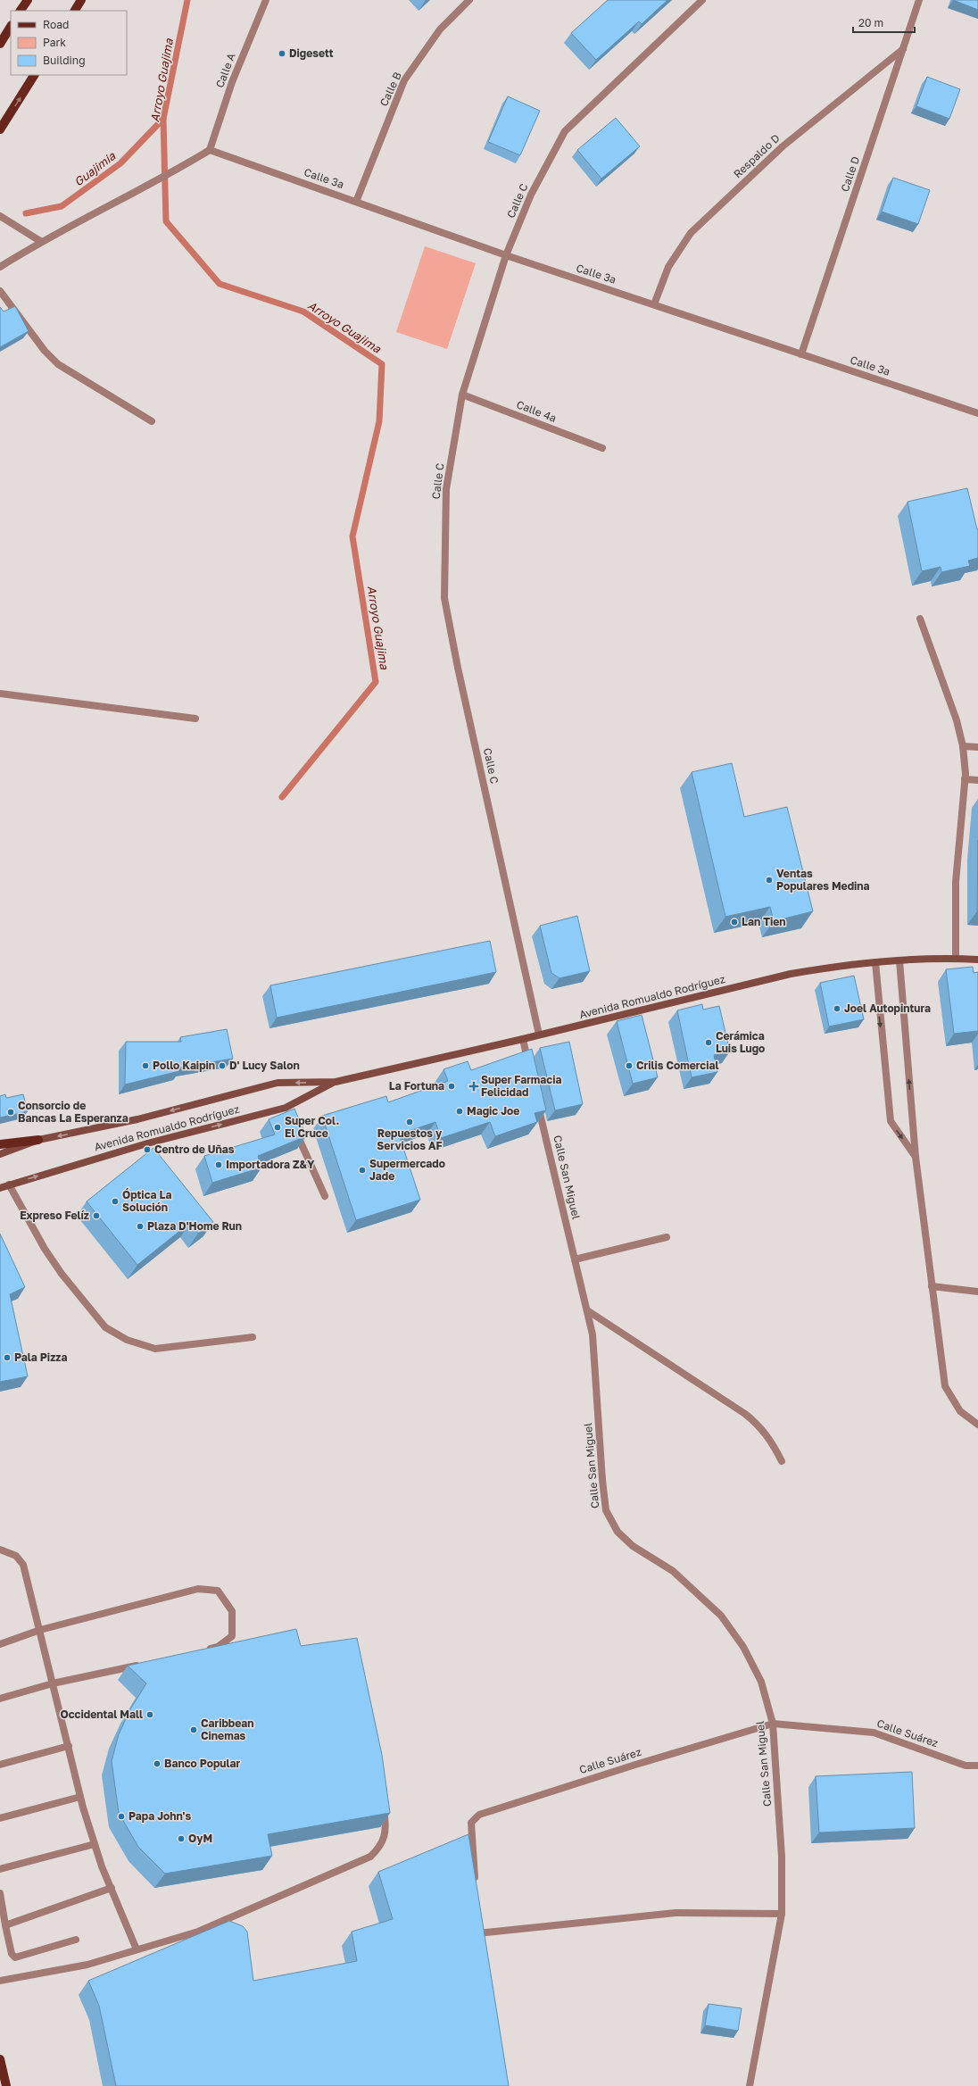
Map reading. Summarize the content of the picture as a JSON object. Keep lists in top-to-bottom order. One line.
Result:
{"streets":{"main road":["Avenida Romualdo Rodríguez"],"street":["Calle A","Calle B","Respaldo D","Calle D","Calle 3a","Calle C","Calle 4a","Calle San Miguel","Calle Suárez"]},"crossings":[["Calle A","Calle 3a"],["Calle B","Calle 3a"],["Respaldo D","Calle D"],["Respaldo D","Calle 3a"],["Calle D","Calle 3a"],["Calle 3a","Calle C"],["Calle C","Calle 4a"],["Calle C","Avenida Romualdo Rodríguez"],["Calle San Miguel","Calle Suárez"]],"water":["Arroyo Guajima","Guajimia"],"places":{"other":["Digesett","Ventas Populares Medina","Lan Tien","Joel Autopintura","Cerámica Luis Lugo","Pollo Kaipin","D' Lucy Salon","Crilis Comercial","La Fortuna","Magic Joe","Consorcio de Bancas La Esperanza","Repuestos y Servicios AF","Super Col. El Cruce","Centro de Uñas","Importadora Z&Y","Supermercado Jade","Óptica La Solución","Expreso Felíz","Plaza D'Home Run","Pala Pizza","Occidental Mall","Caribbean Cinemas","Banco Popular","Papa John's","OyM"],"health":["Super Farmacia Felicidad"]},"legend":["Road","Park","Building"],"scale_bar":"20 m"}
